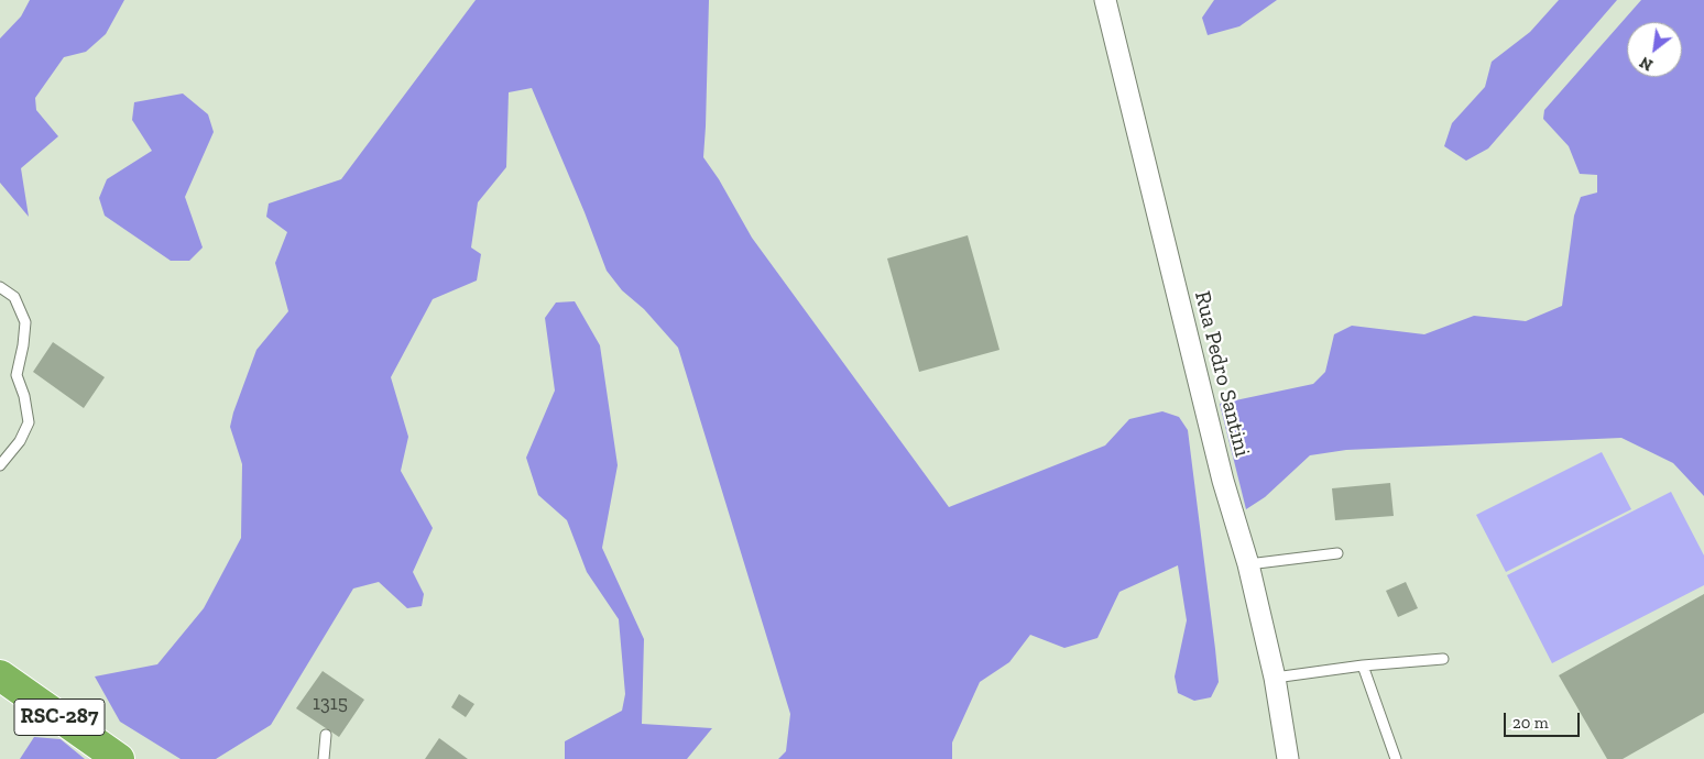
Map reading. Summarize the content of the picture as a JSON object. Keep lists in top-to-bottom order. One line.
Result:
{"streets":{"highway":["RSC-287"],"street":["Rua Pedro Santini"]},"house_numbers":["1315"],"scale_bar":"20 m","north":"bottom left"}
